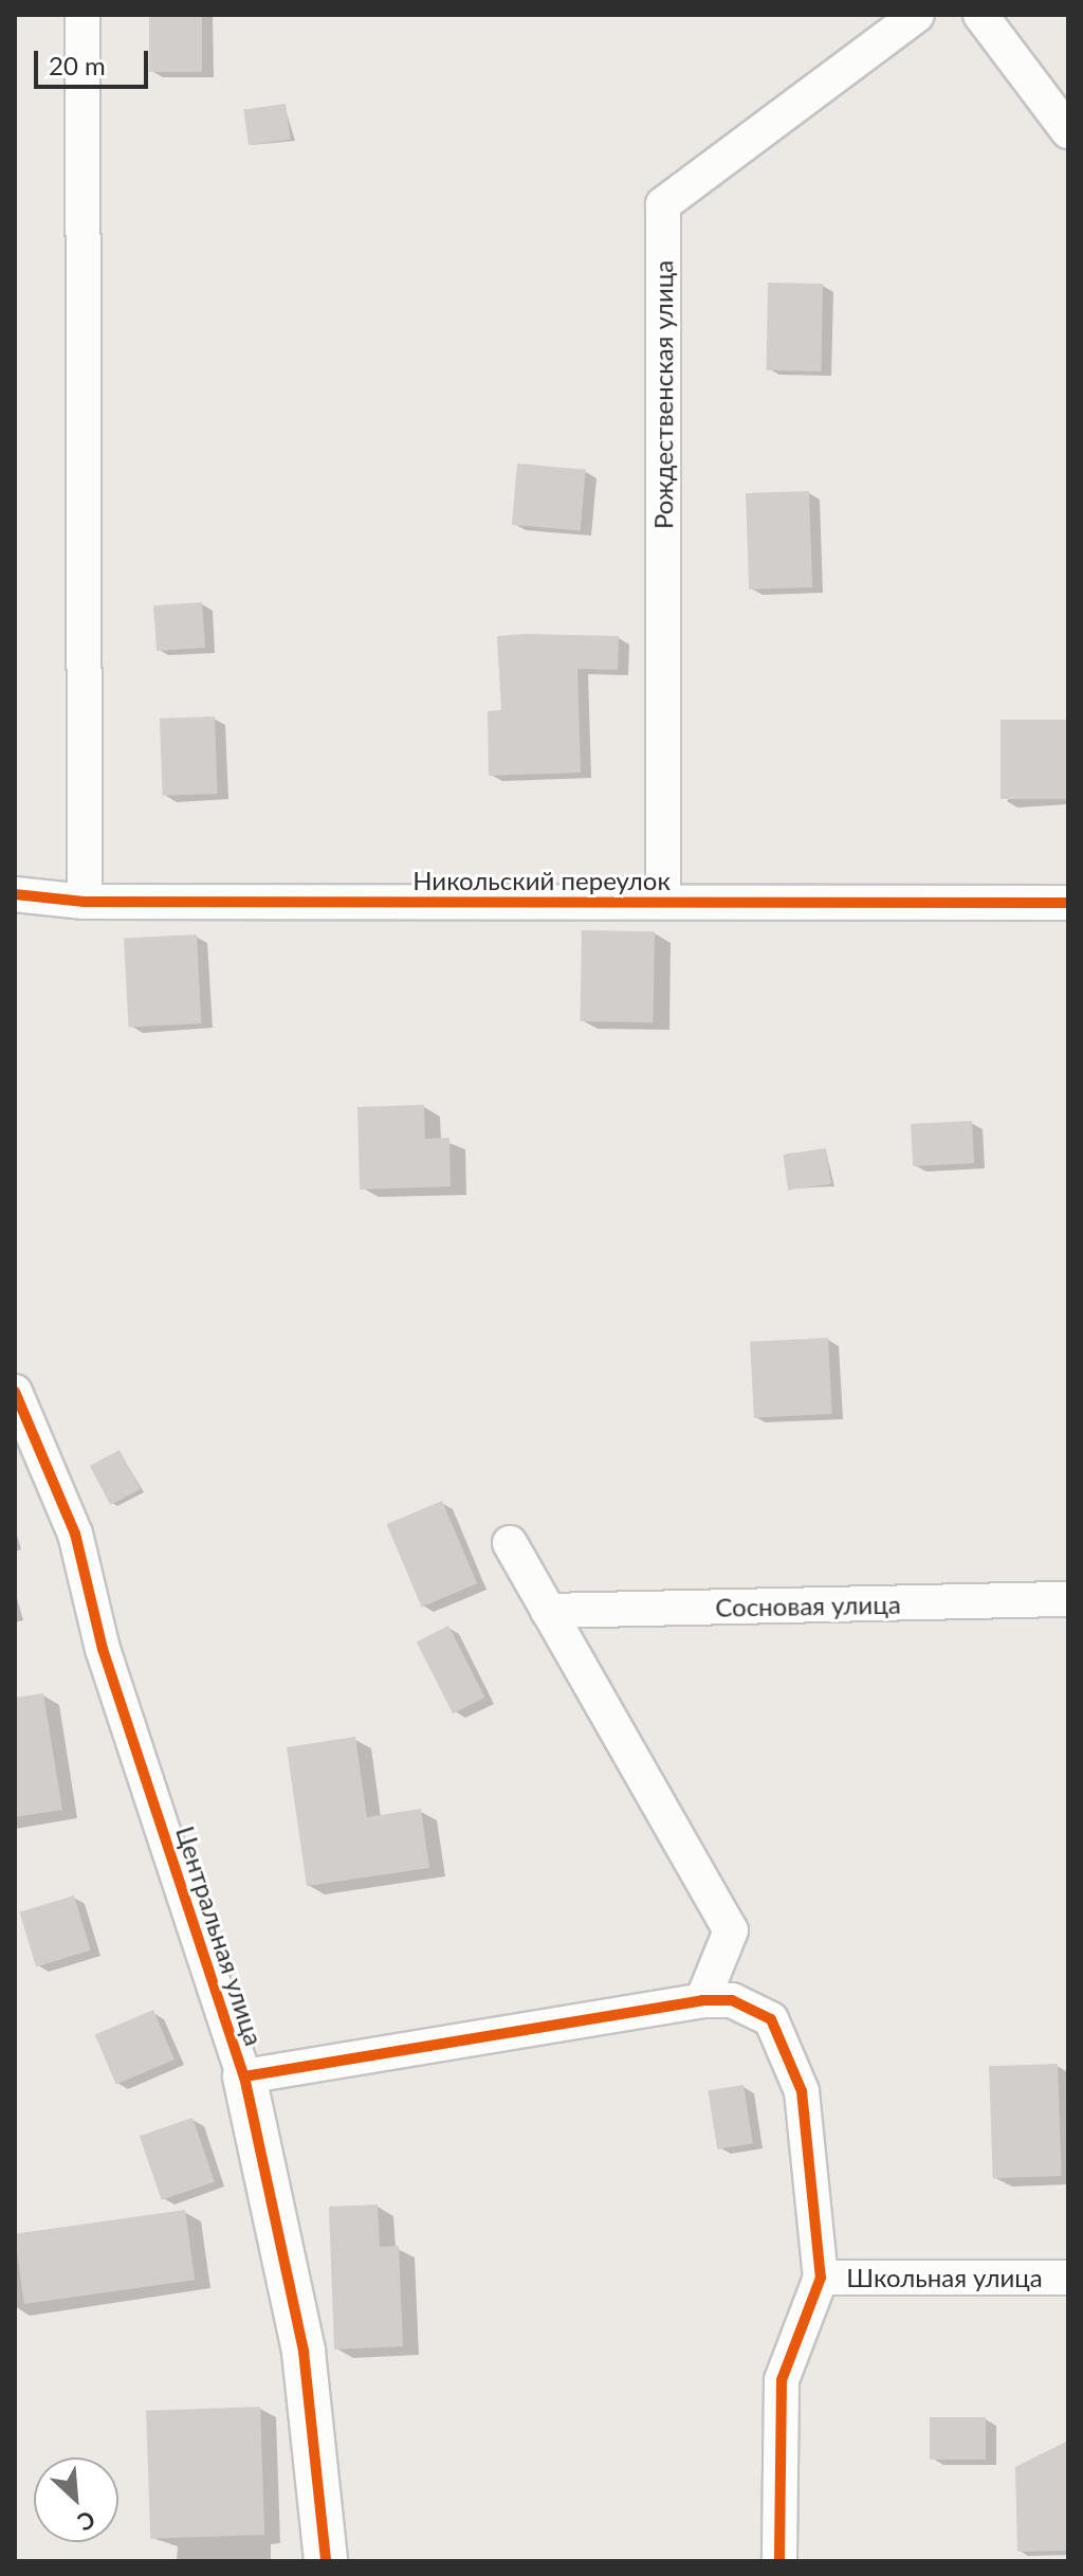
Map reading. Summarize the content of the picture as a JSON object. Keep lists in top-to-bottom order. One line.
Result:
{"streets":{"street":["Рождественская улица","Никольский переулок","Сосновая улица","Центральная улица","Школьная улица"]},"crossings":[["Рождественская улица","Никольский переулок"]],"scale_bar":"20 m","north":"bottom right"}
